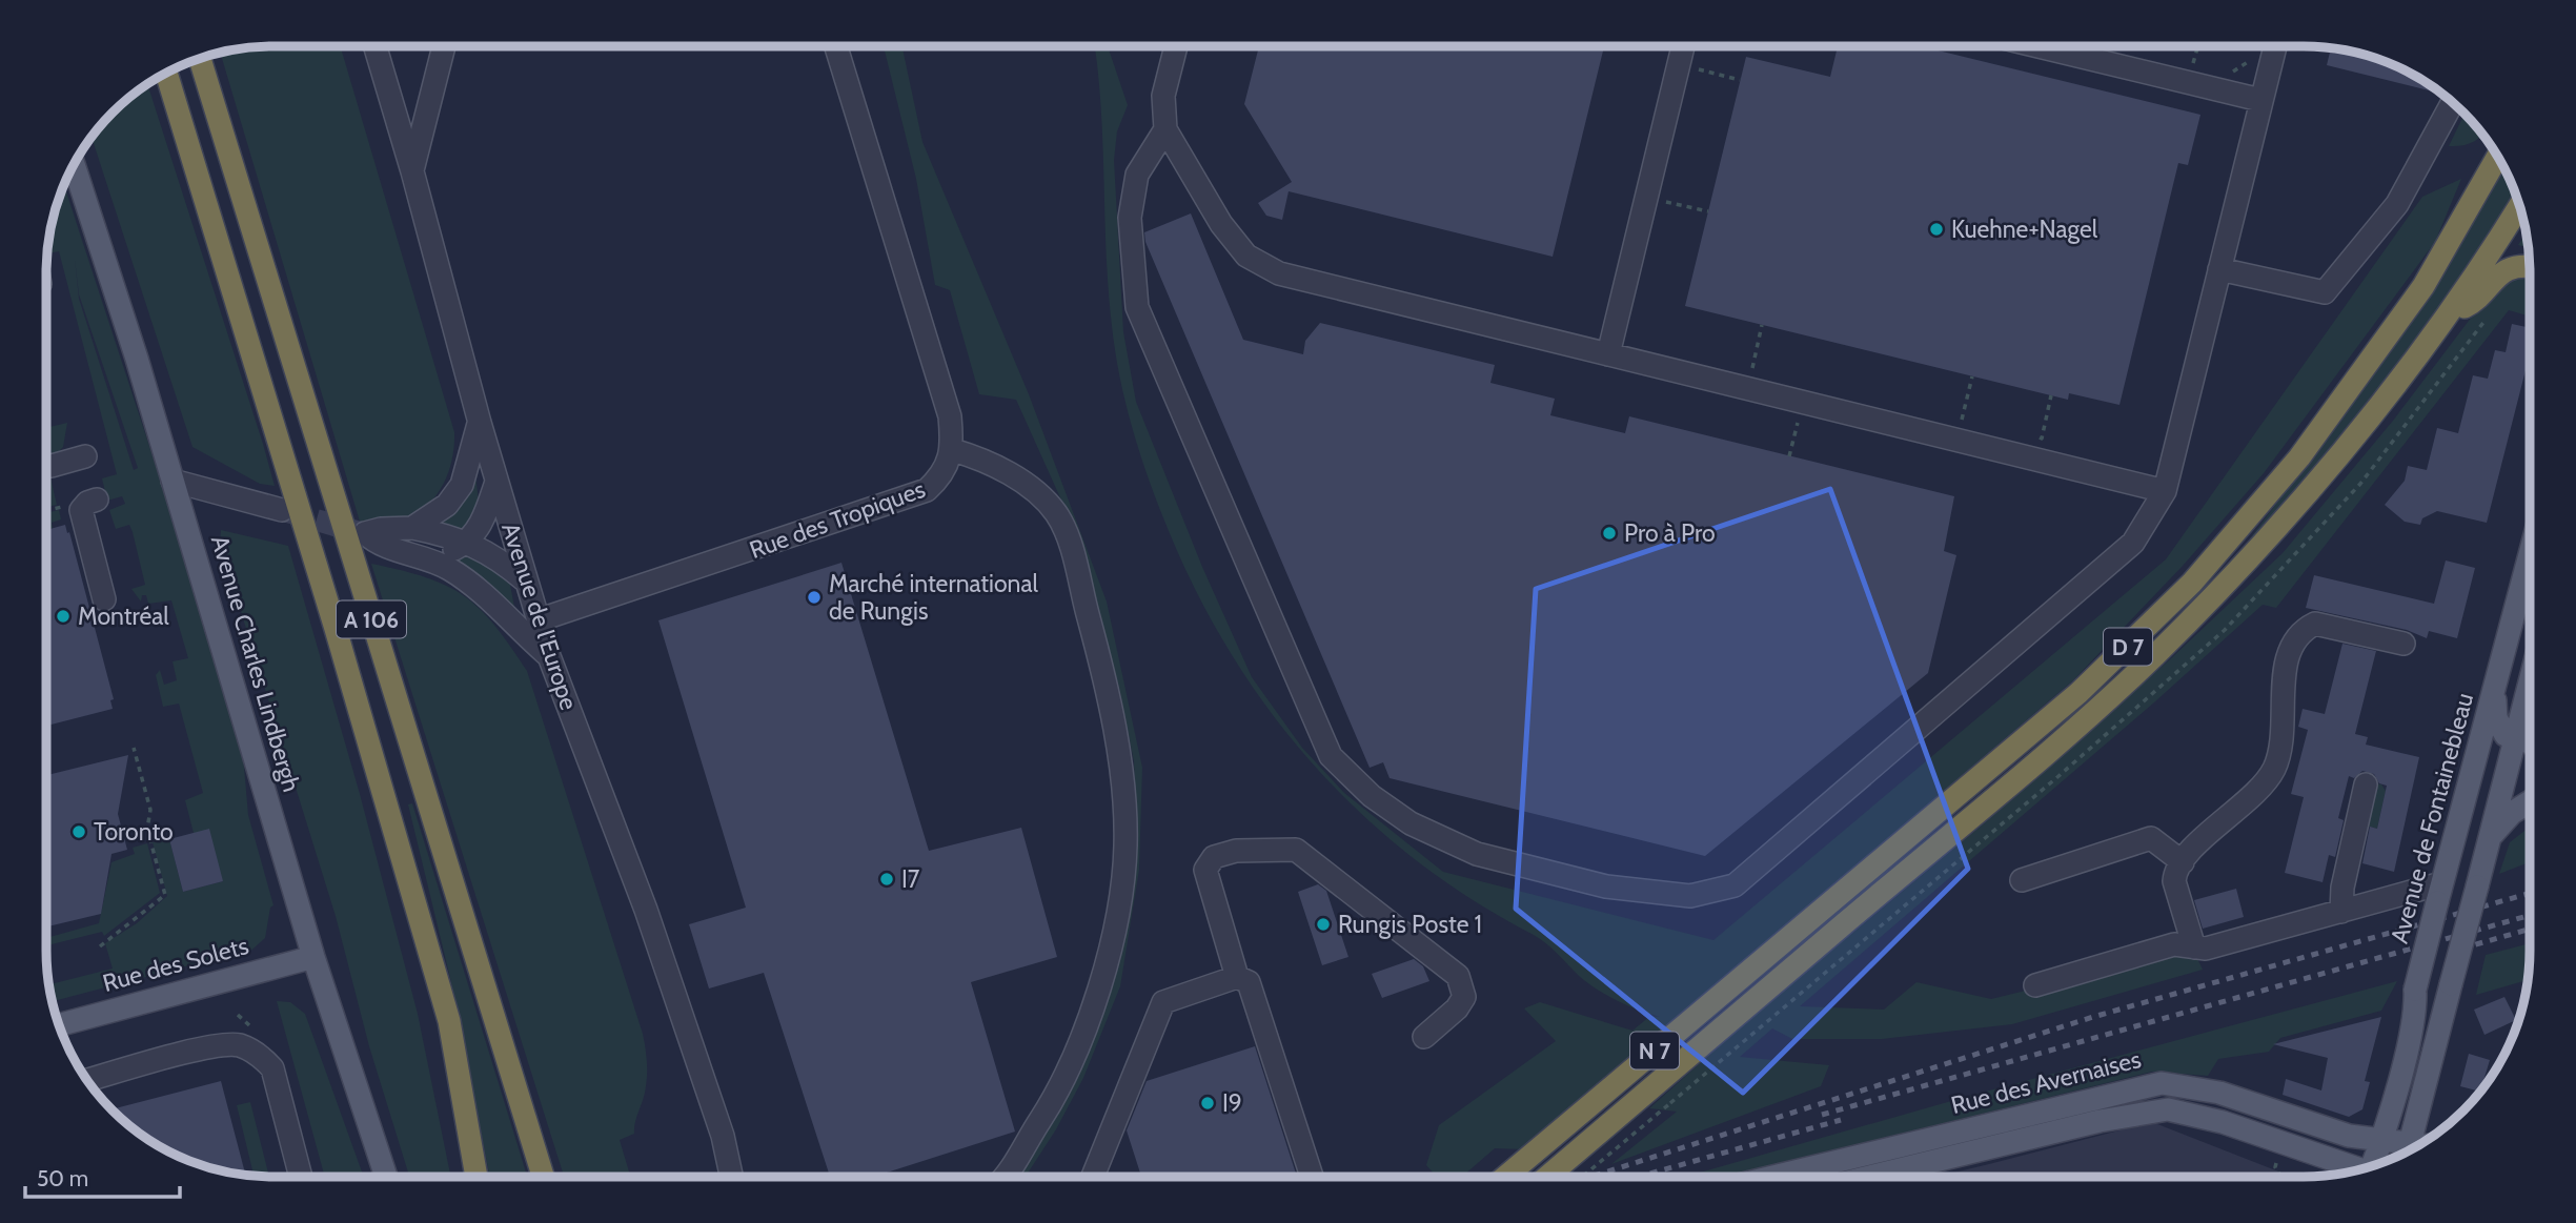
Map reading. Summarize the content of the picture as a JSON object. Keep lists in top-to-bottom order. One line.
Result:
{"streets":{"highway":["A 106","D 7","N 7"],"main road":["Avenue Charles Lindbergh","Avenue de Fontainebleau","Rue des Solets","Rue des Avernaises"],"street":["Rue des Tropiques","Avenue de l'Europe"]},"crossings":[["Rue des Tropiques","Avenue de l'Europe"],["D 7","N 7"],["Avenue Charles Lindbergh","Rue des Solets"],["Avenue de Fontainebleau","Rue des Avernaises"]],"places":["Kuehne+Nagel","Pro à Pro","Marché international de Rungis","Montréal","Toronto","I7","Rungis Poste 1","I9"],"scale_bar":"50 m"}
